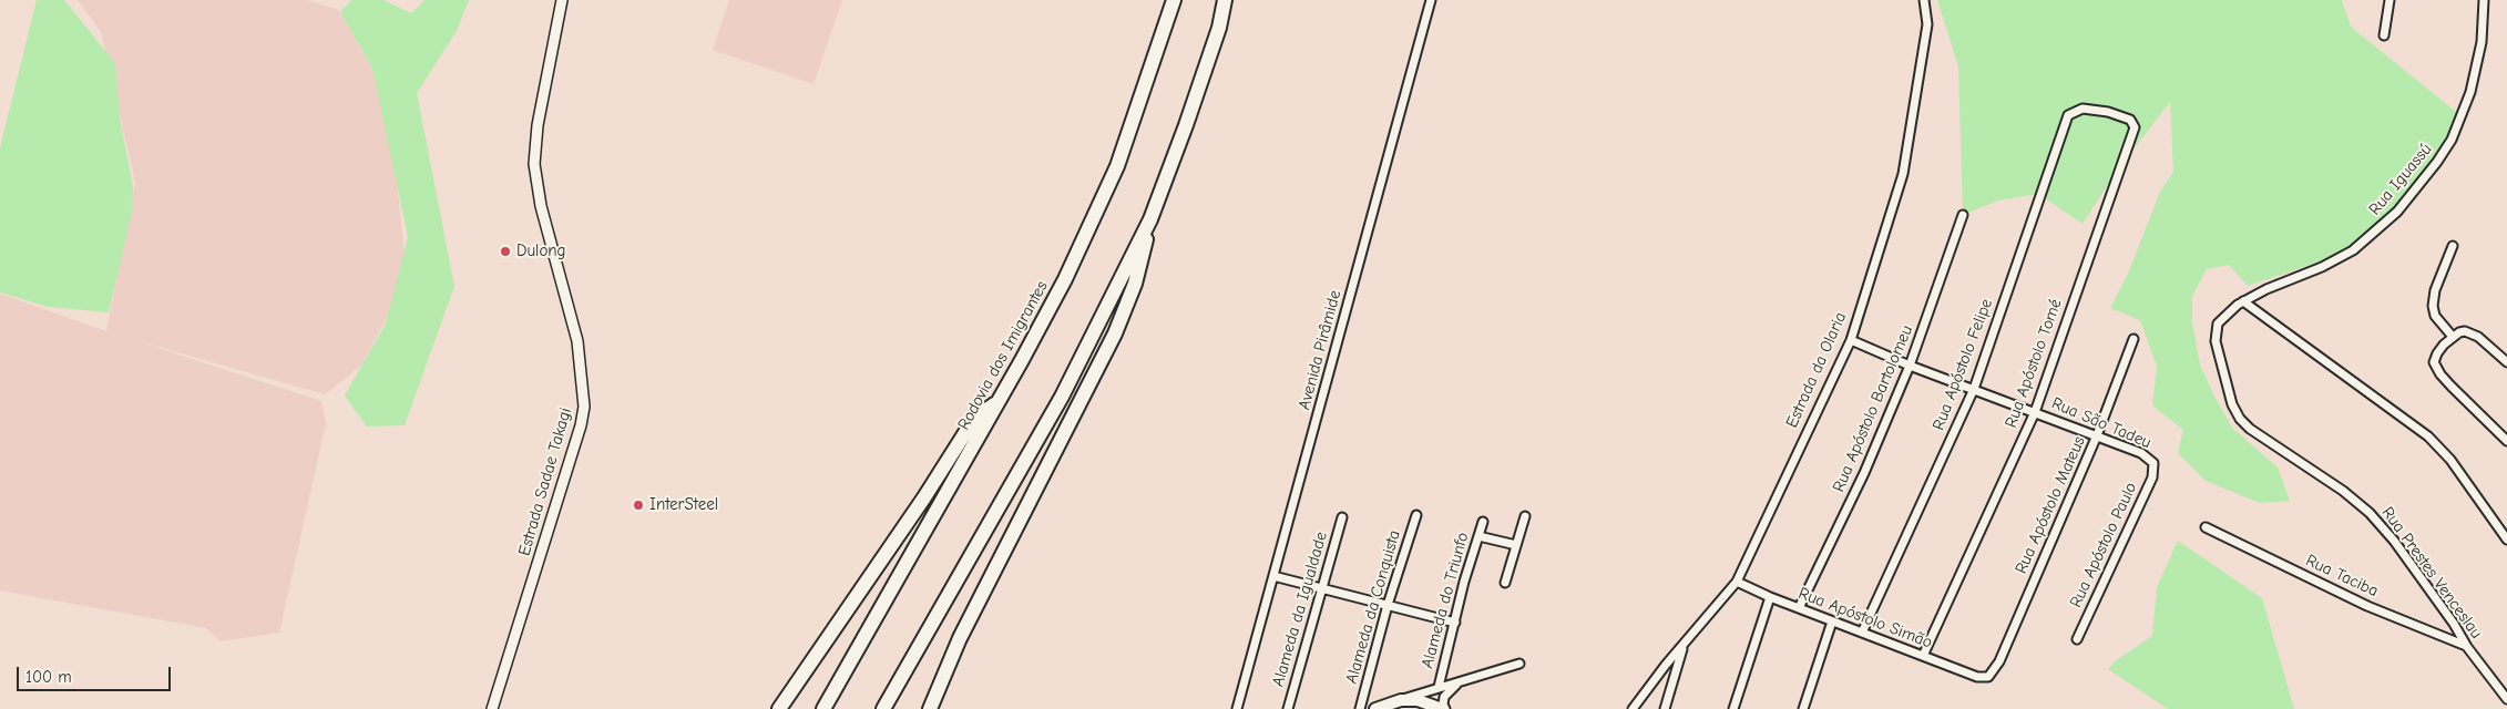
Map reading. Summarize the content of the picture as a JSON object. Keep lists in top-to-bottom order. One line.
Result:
{"streets":{"highway":["Rodovia dos Imigrantes"],"street":["Rua Iguassú","Avenida Pirâmide","Rua Apóstolo Tomé","Rua Apóstolo Felipe","Estrada da Olaria","Rua Apóstolo Bartolomeu","Rua São Tadeu","Estrada Sadae Takagi","Rua Apóstolo Mateus","Rua Apóstolo Paulo","Rua Prestes Venceslau","Rua Taciba","Alameda do Triunfo","Alameda da Conquista","Alameda da Igualdade","Rua Apóstolo Simão"]},"crossings":[["Rua Iguassú","Rua Prestes Venceslau"],["Rua Apóstolo Tomé","Rua Apóstolo Felipe"],["Rua Apóstolo Tomé","Rua São Tadeu"],["Rua Apóstolo Tomé","Rua Apóstolo Simão"],["Rua Apóstolo Felipe","Rua São Tadeu"],["Rua Apóstolo Felipe","Rua Apóstolo Simão"],["Estrada da Olaria","Rua São Tadeu"],["Estrada da Olaria","Rua Apóstolo Simão"],["Rua Apóstolo Bartolomeu","Rua São Tadeu"],["Rua Apóstolo Bartolomeu","Rua Apóstolo Simão"],["Rua São Tadeu","Rua Apóstolo Mateus"],["Rua São Tadeu","Rua Apóstolo Paulo"],["Rua Apóstolo Mateus","Rua Apóstolo Simão"],["Rua Prestes Venceslau","Rua Taciba"]],"places":["Dulong","InterSteel"],"scale_bar":"100 m"}
